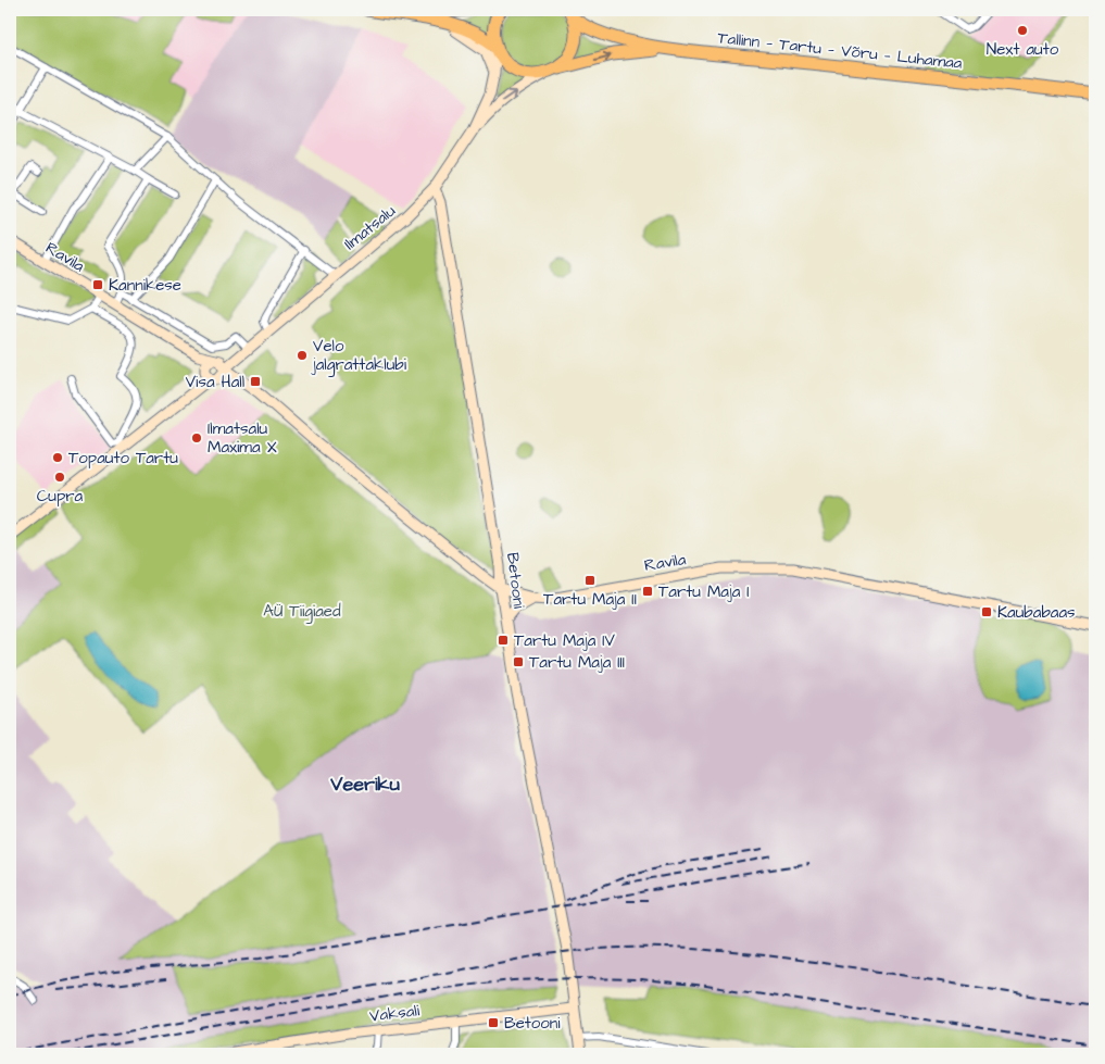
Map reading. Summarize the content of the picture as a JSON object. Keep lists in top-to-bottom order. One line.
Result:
{"streets":{"highway":["Tallinn — Tartu — Võru — Luhamaa"],"street":["Ilmatsalu","Ravila","Betooni","Vaksali"]},"crossings":[["Tallinn — Tartu — Võru — Luhamaa","Ilmatsalu"],["Ilmatsalu","Ravila"],["Ilmatsalu","Betooni"],["Ravila","Betooni"],["Betooni","Vaksali"]],"districts":["Veeriku"],"parks":["AÜ Tiigiaed"],"places":{"other":["Next auto","Velo jalgrattaklubi","Ilmatsalu Maxima X","Topauto Tartu","Cupra"],"transit":["Kannikese","Visa Hall","Tartu Maja II","Tartu Maja I","Kaubabaas","Tartu Maja IV","Tartu Maja III","Betooni"]}}
